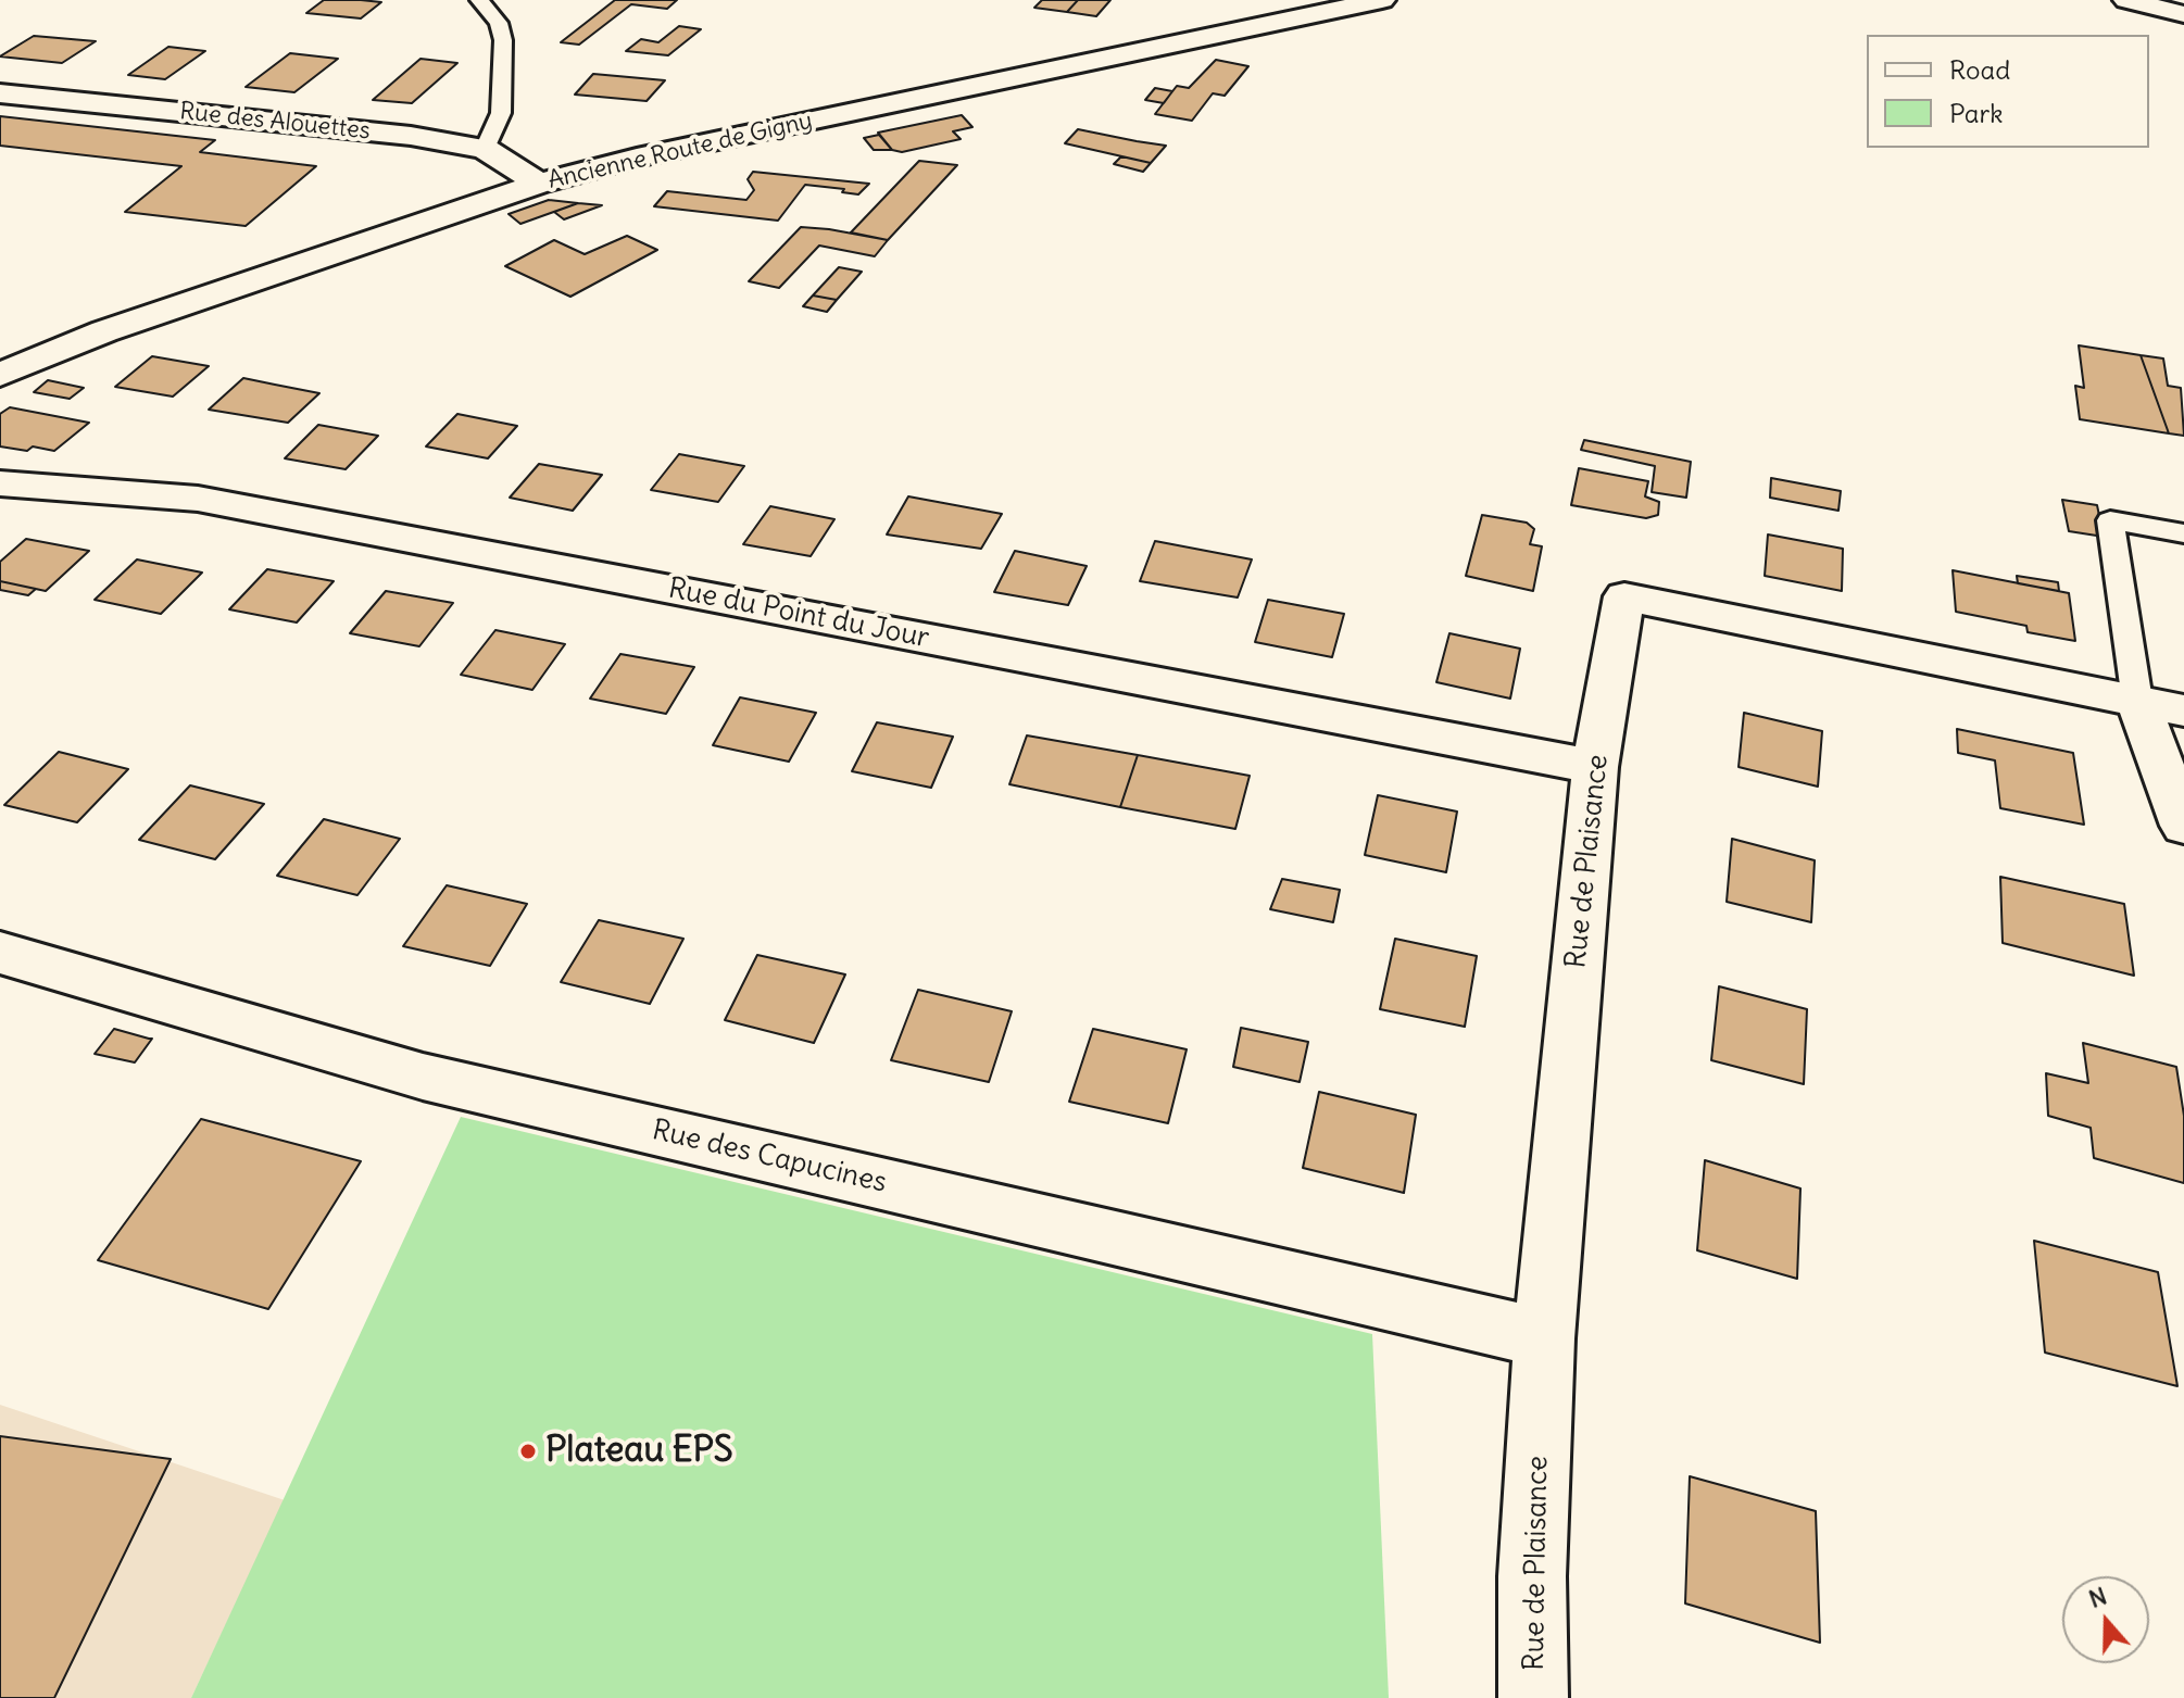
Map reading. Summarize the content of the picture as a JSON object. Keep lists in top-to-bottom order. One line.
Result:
{"streets":{"street":["Rue des Alouettes","Ancienne Route de Gigny","Rue du Point du Jour","Rue de Plaisance","Rue des Capucines"]},"crossings":[["Rue des Alouettes","Ancienne Route de Gigny"],["Rue du Point du Jour","Rue de Plaisance"],["Rue de Plaisance","Rue des Capucines"]],"places":["Plateau EPS"],"legend":["Road","Park"],"north":"top"}
